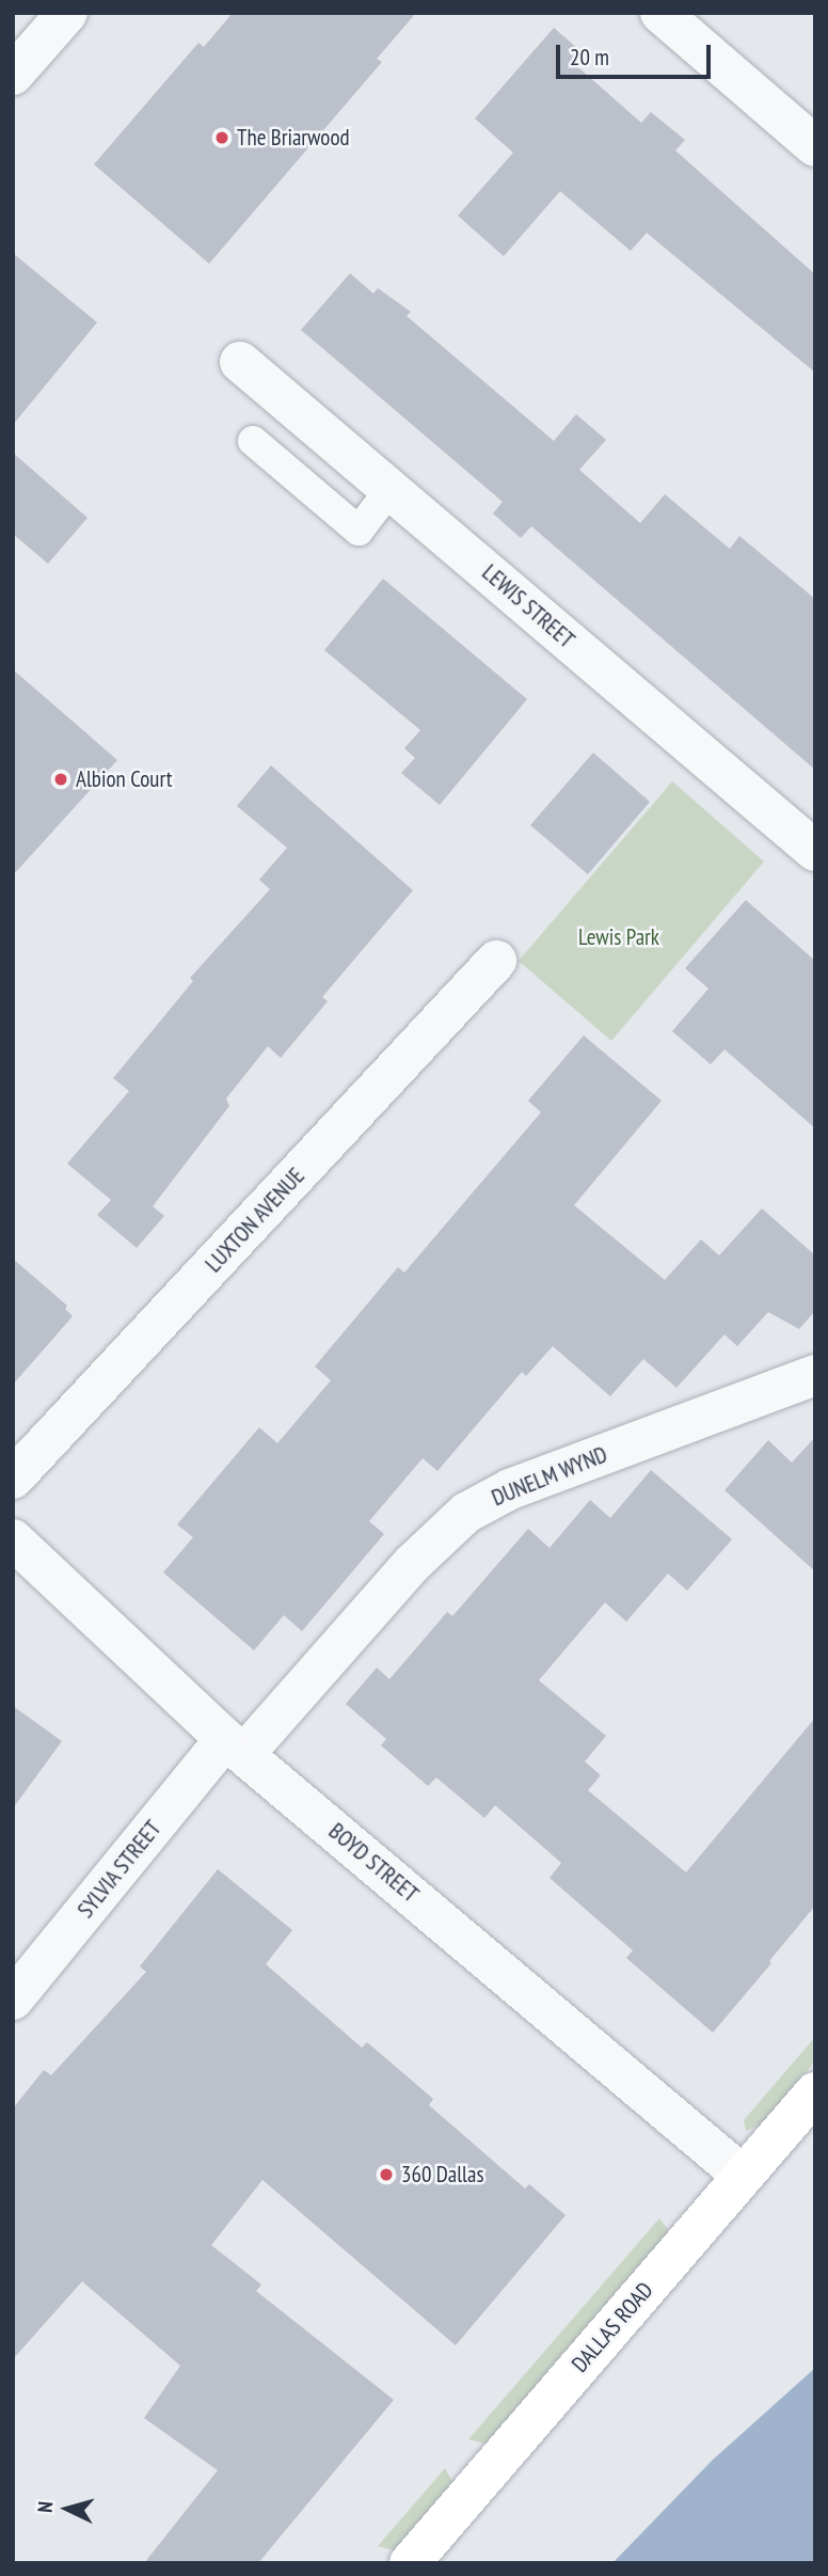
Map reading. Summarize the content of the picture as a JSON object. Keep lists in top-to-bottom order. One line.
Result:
{"streets":{"main road":["DALLAS ROAD"],"street":["LEWIS STREET","LUXTON AVENUE","DUNELM WYND","BOYD STREET","SYLVIA STREET"]},"crossings":[["DUNELM WYND","BOYD STREET"],["DUNELM WYND","SYLVIA STREET"],["BOYD STREET","SYLVIA STREET"],["BOYD STREET","DALLAS ROAD"]],"parks":["Lewis Park"],"places":["The Briarwood","Albion Court","360 Dallas"],"scale_bar":"20 m","north":"left"}
